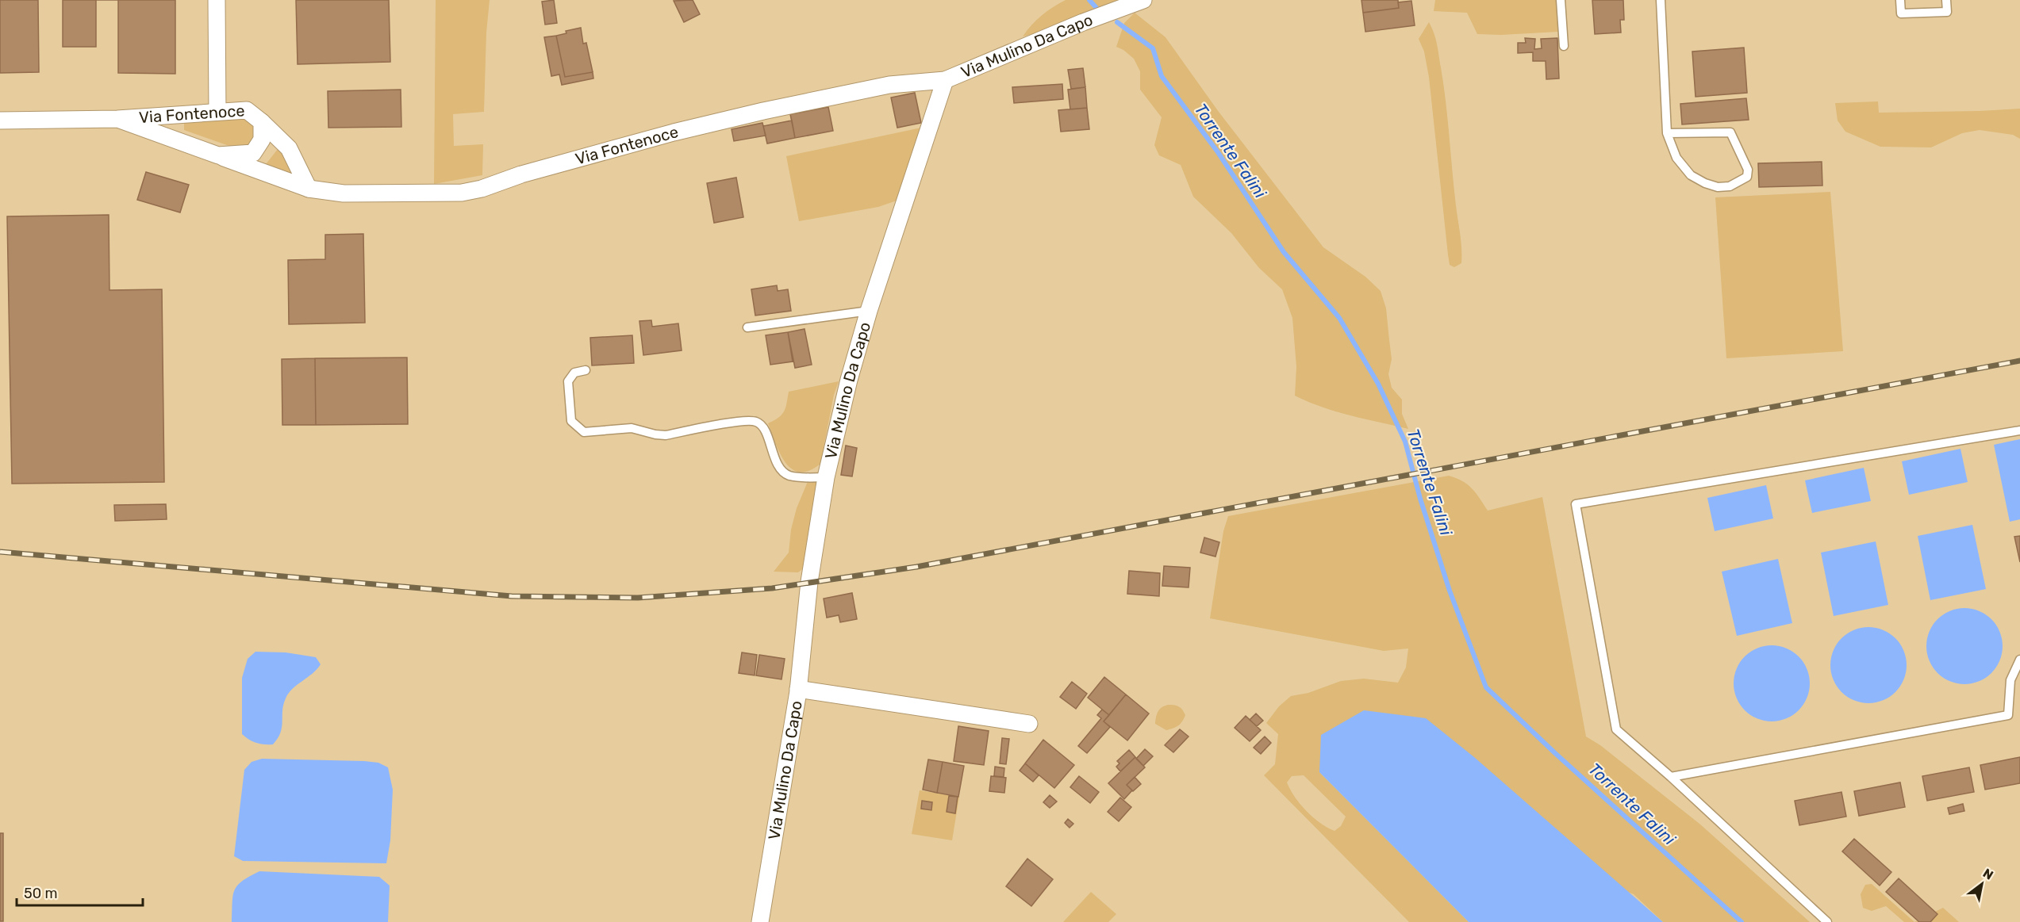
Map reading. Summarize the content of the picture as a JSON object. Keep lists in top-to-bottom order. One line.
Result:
{"streets":{"street":["Via Mulino Da Capo","Via Fontenoce"]},"crossings":[["Via Mulino Da Capo","Via Fontenoce"]],"water":["Torrente Falini"],"scale_bar":"50 m","north":"top right"}
